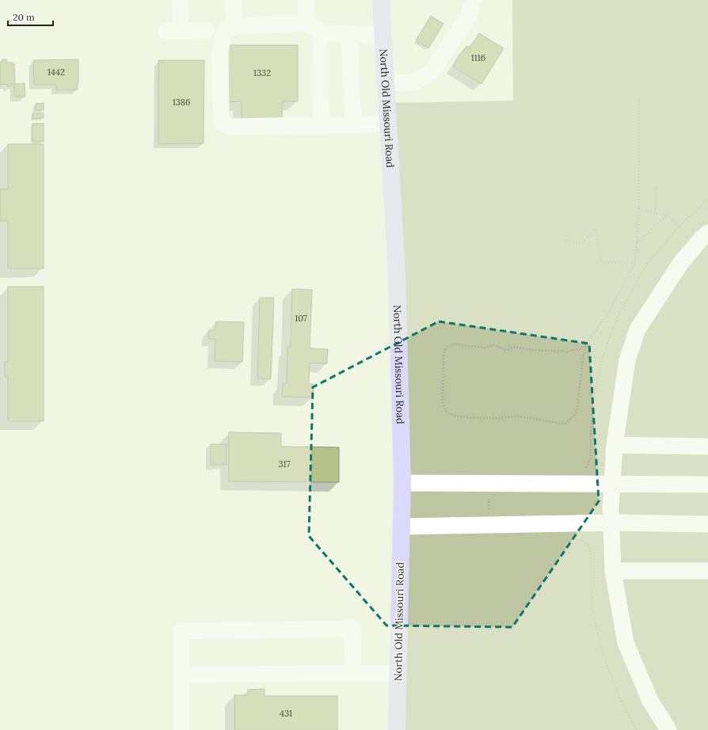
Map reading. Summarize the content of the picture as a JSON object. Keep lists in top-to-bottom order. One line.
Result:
{"streets":{"main road":["North Old Missouri Road"]},"house_numbers":["1116","1442","1332","1386","107","317","431"],"scale_bar":"20 m"}
